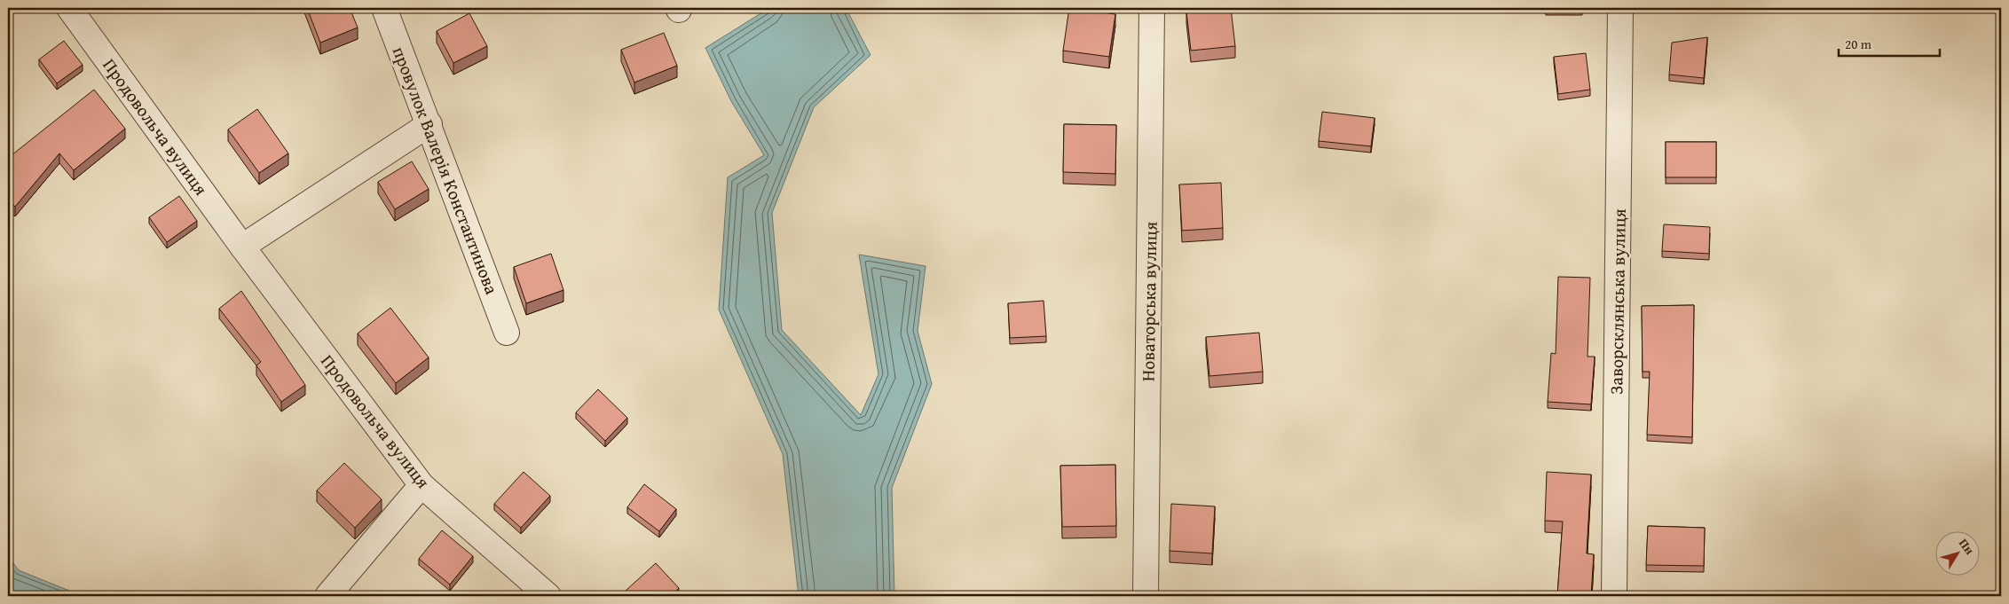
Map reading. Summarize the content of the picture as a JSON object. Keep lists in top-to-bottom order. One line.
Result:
{"streets":{"street":["Продовольча вулиця","провулок Валерія Константинова","Новаторська вулиця","Заворсклянська вулиця"]},"scale_bar":"20 m","north":"top right"}
